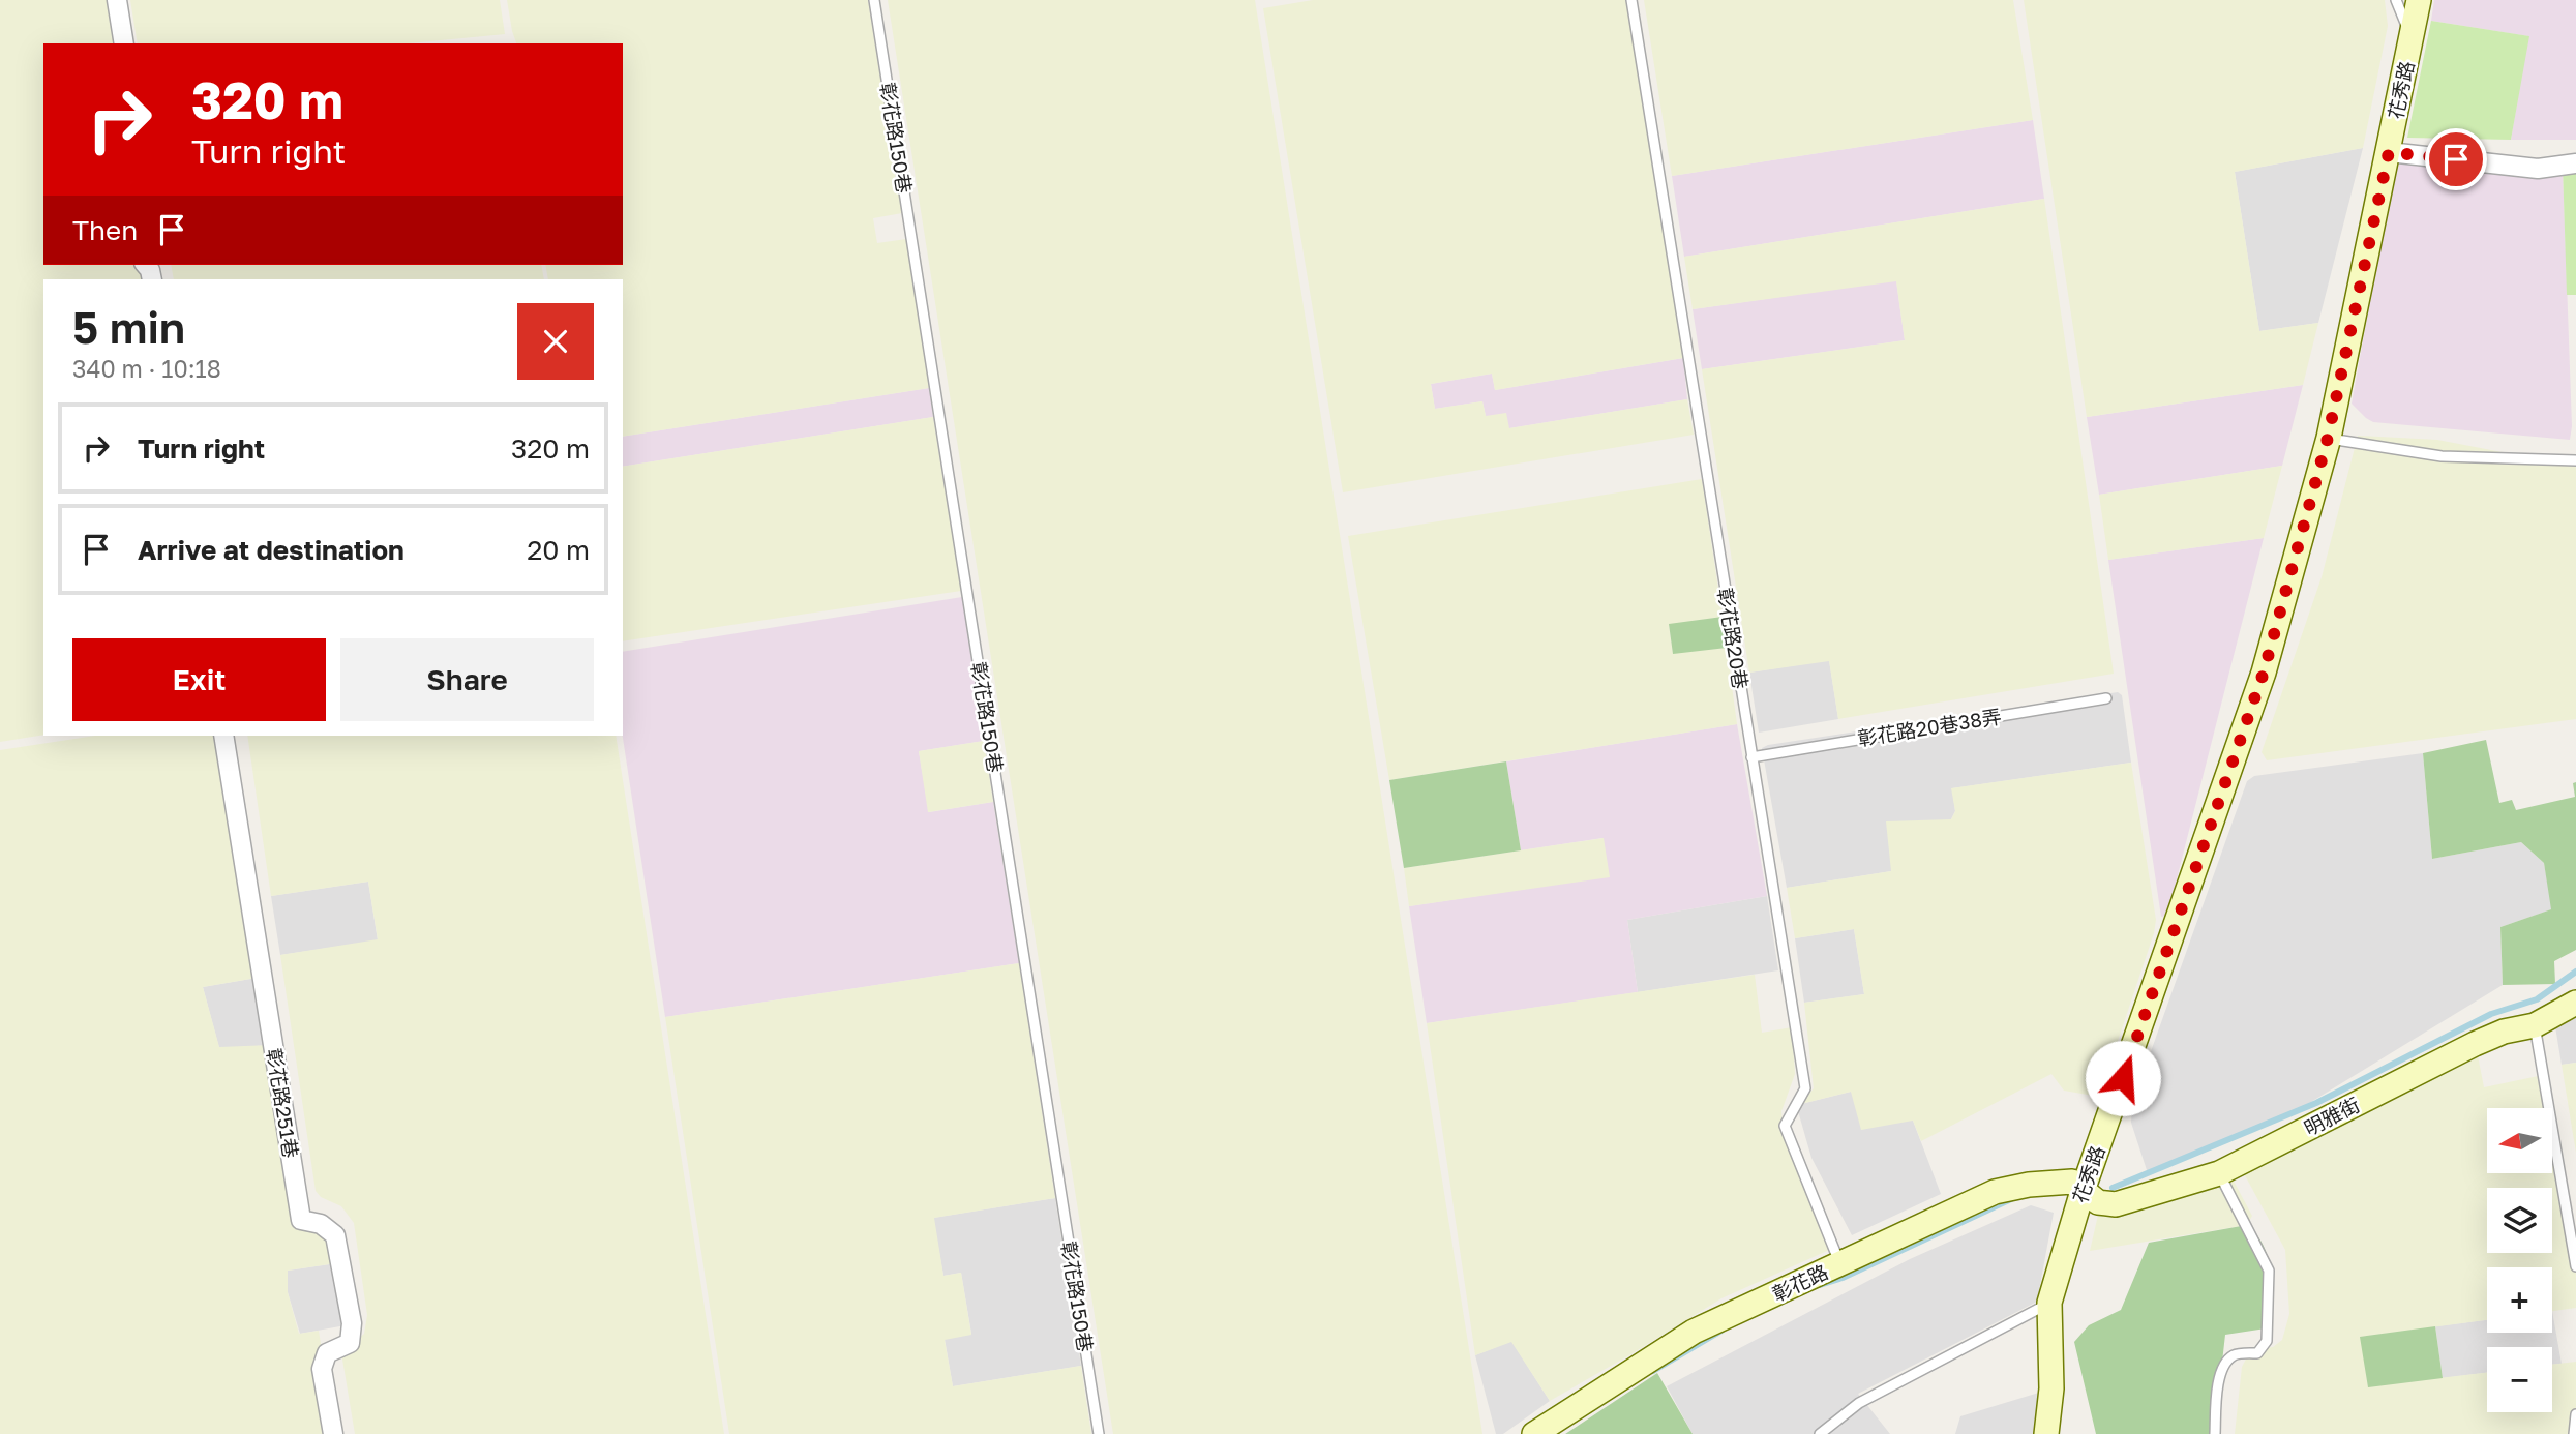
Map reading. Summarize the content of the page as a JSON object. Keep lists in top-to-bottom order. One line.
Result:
{"streets":{"street":["花秀路","彰花路251巷","明雅街","彰花路"],"lane":["彰花路150巷","彰花路20巷","彰花路20巷38弄"]},"crossings":[["花秀路","明雅街"],["花秀路","彰花路"],["彰花路20巷","彰花路20巷38弄"],["彰花路20巷","彰花路"],["明雅街","彰花路"]],"north":"left","page":{"turn":["320 m","Turn right"],"then":"Then","heading":["5 min","340 m · 10:18"],"list":[{"name":"Turn right","value":"320 m"},{"name":"Arrive at destination","value":"20 m"}],"buttons":["Exit","Share"],"map_buttons":["+","−"]}}
